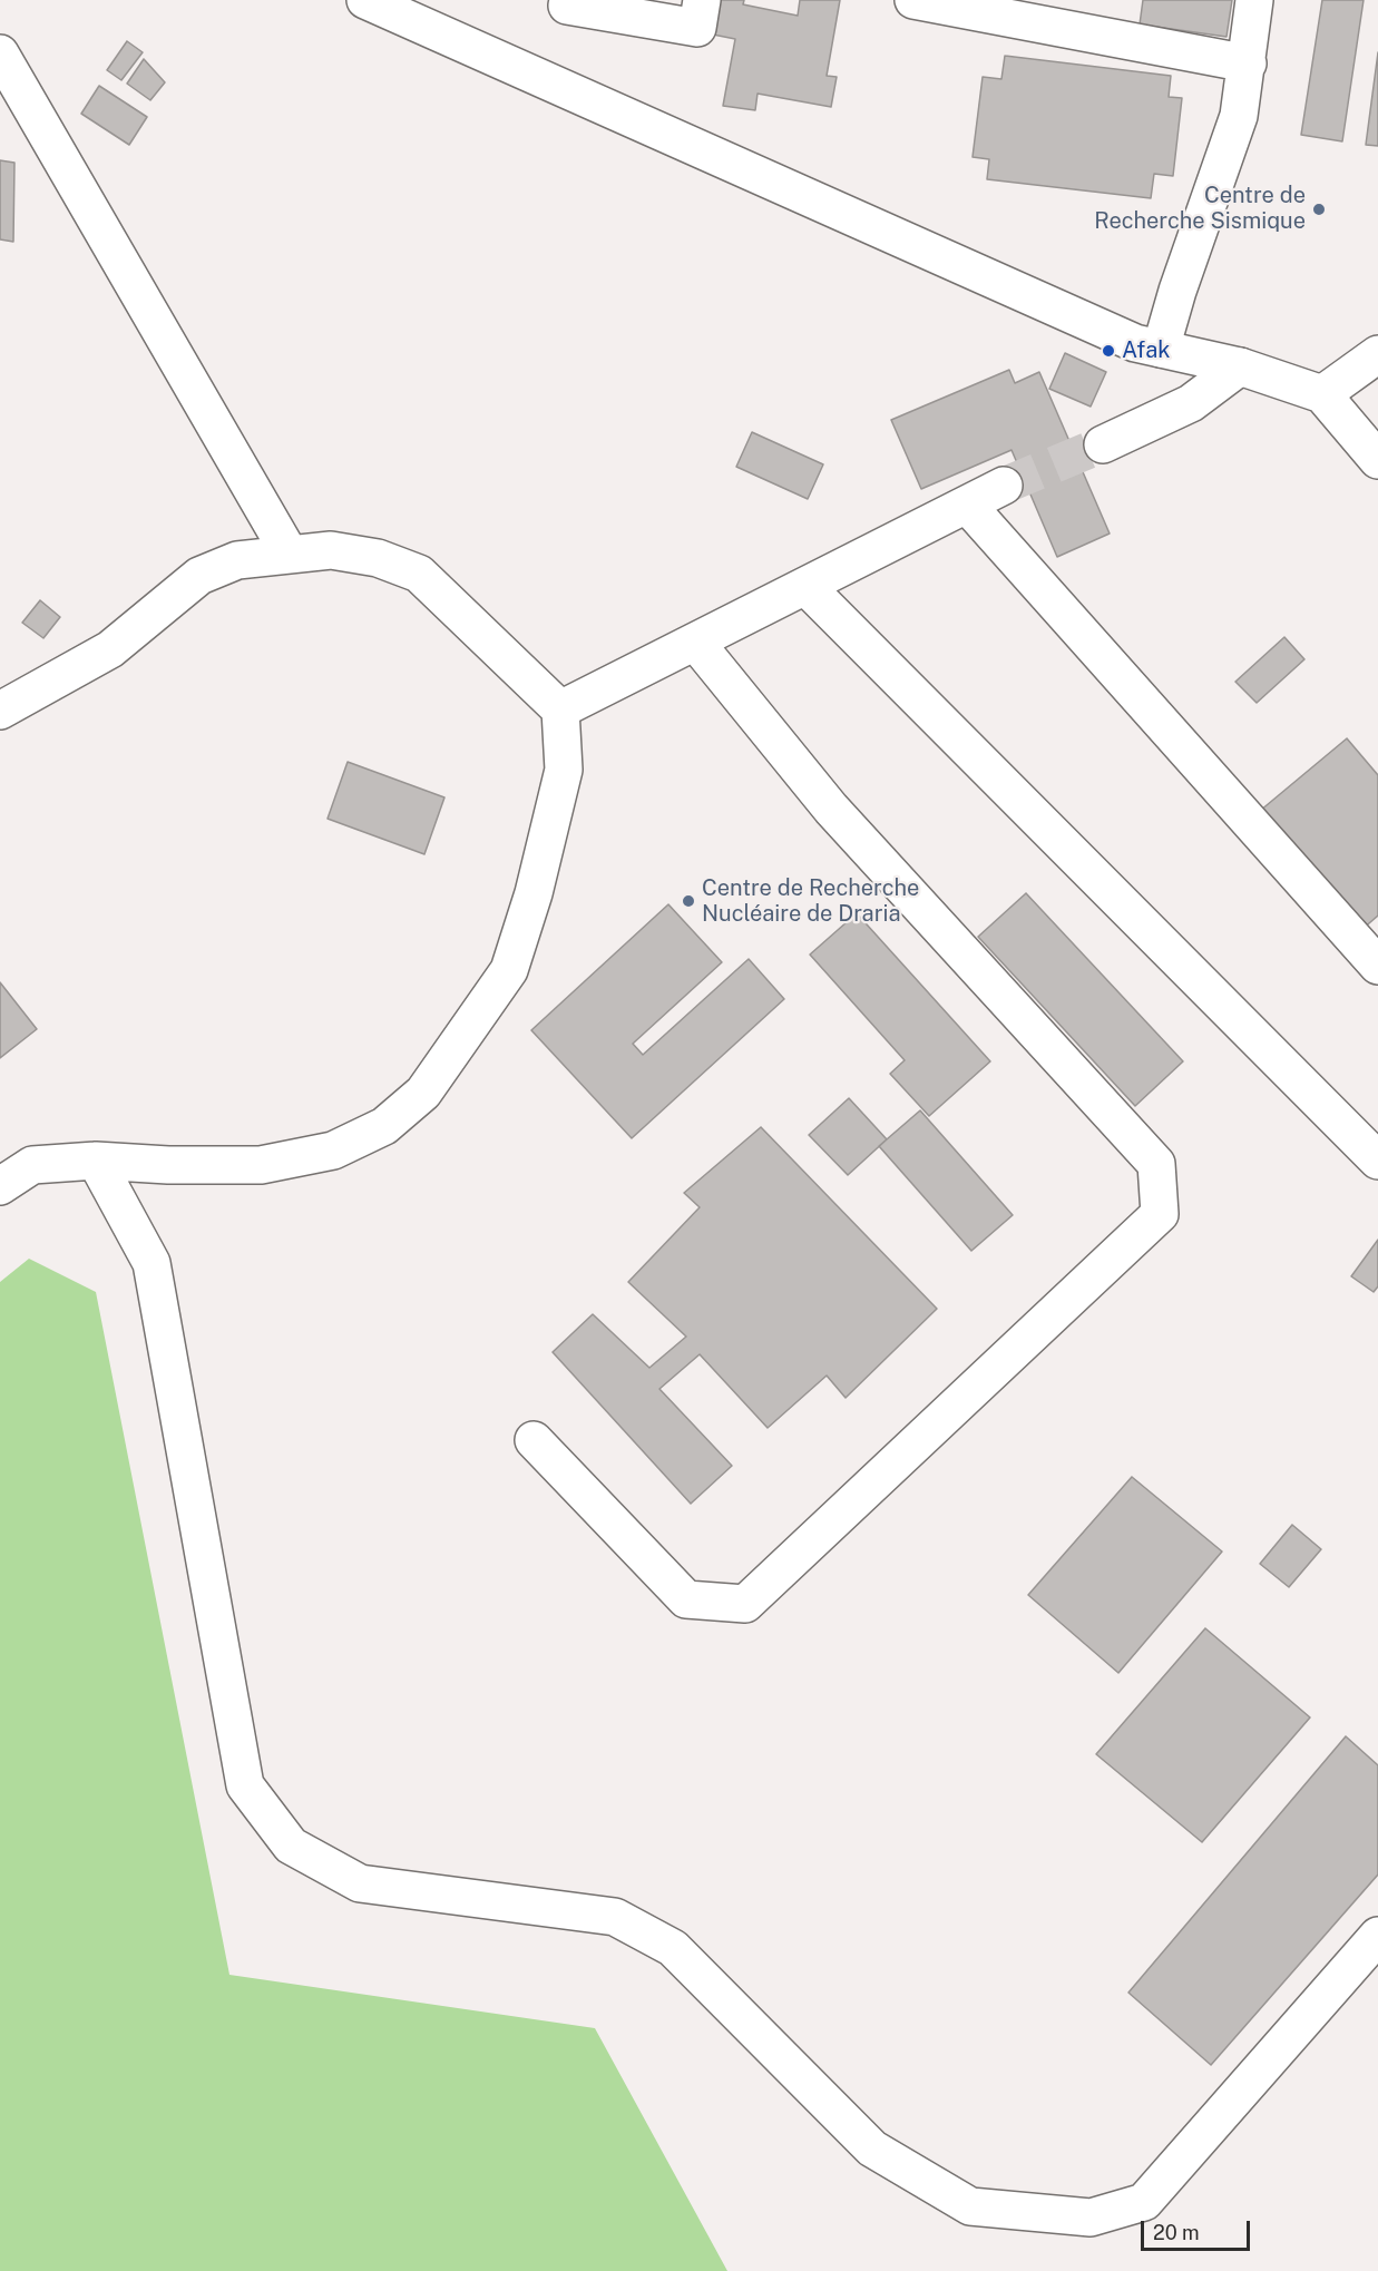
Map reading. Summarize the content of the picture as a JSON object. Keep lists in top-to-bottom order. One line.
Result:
{"places":["Centre de Recherche Sismique","Afak","Centre de Recherche Nucléaire de Draria"],"scale_bar":"20 m"}
